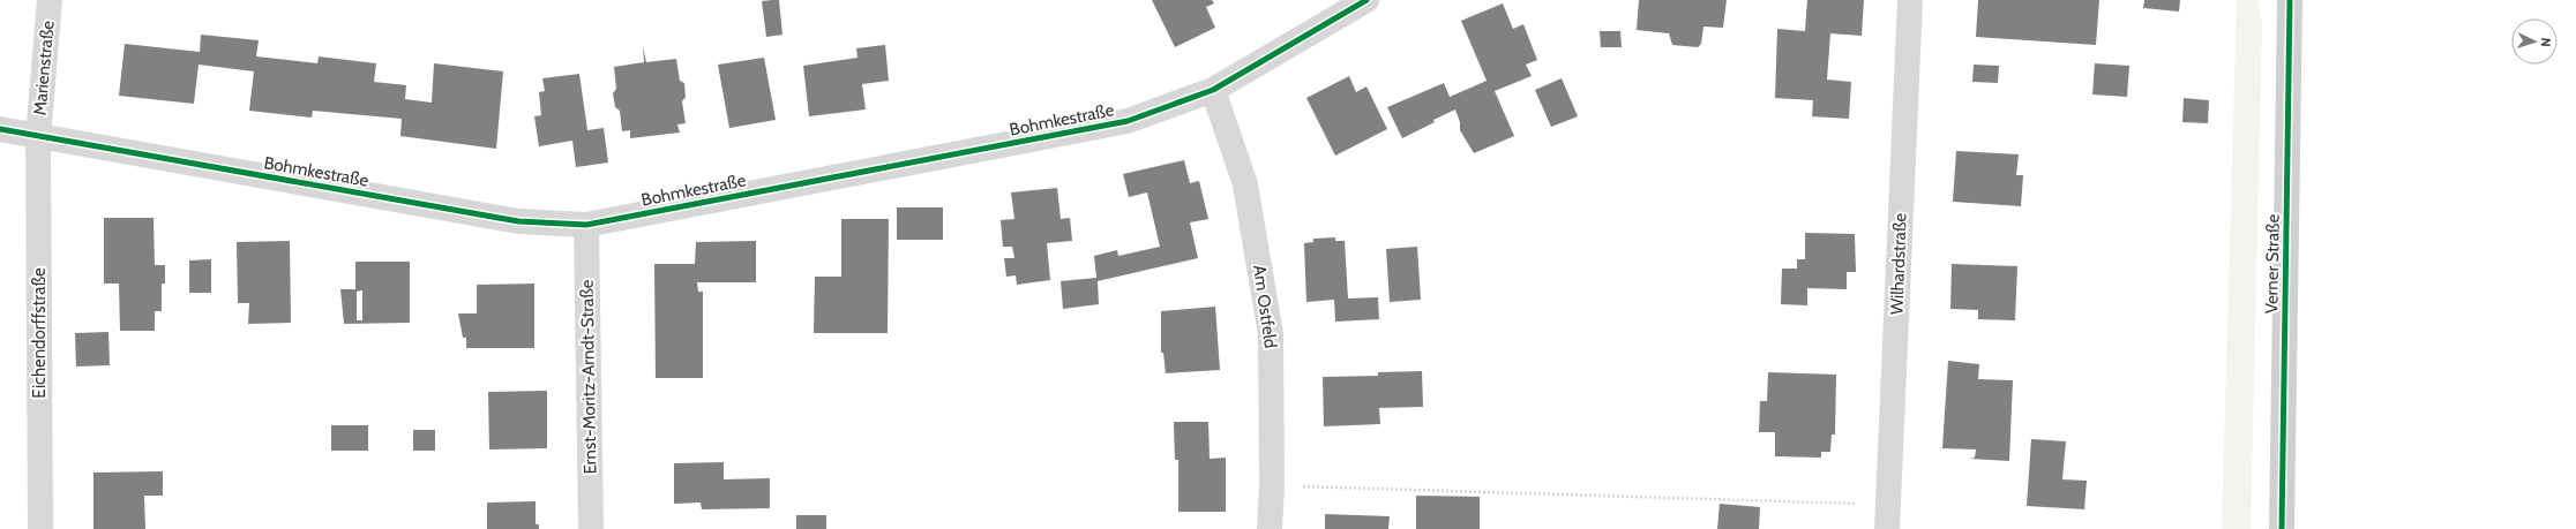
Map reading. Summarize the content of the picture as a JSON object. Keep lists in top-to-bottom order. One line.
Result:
{"streets":{"main road":["Verner Straße"],"street":["Marienstraße","Bohmkestraße","Wilhardstraße","Am Ostfeld","Eichendorffstraße","Ernst-Moritz-Arndt-Straße"]},"crossings":[["Marienstraße","Bohmkestraße"],["Marienstraße","Eichendorffstraße"],["Bohmkestraße","Am Ostfeld"],["Bohmkestraße","Eichendorffstraße"],["Bohmkestraße","Ernst-Moritz-Arndt-Straße"]],"north":"right"}
